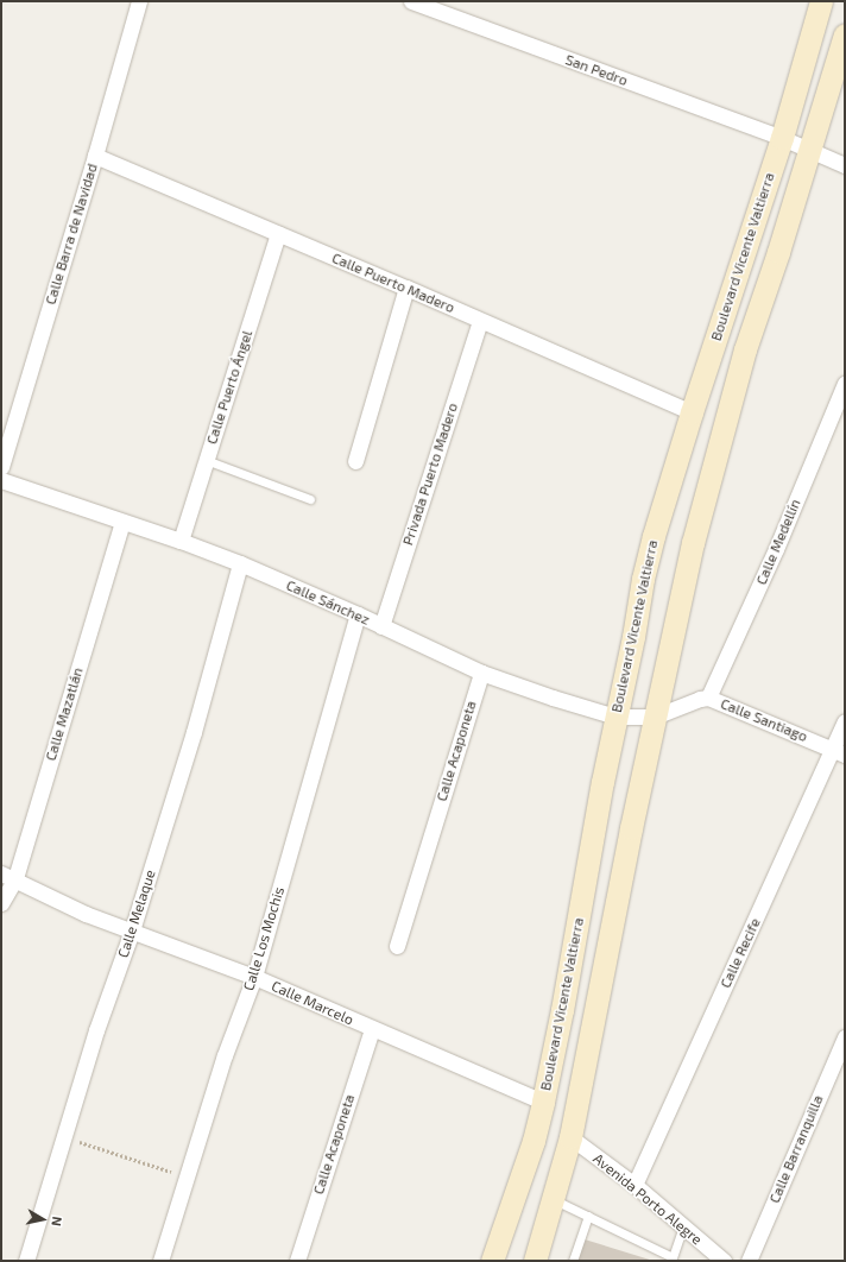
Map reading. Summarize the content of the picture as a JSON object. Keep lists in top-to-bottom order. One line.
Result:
{"streets":{"main road":["Boulevard Vicente Valtierra"],"street":["San Pedro","Calle Barra de Navidad","Calle Puerto Madero","Calle Puerto Ángel","Privada Puerto Madero","Calle Medellín","Calle Sánchez","Calle Mazatlán","Calle Santiago","Calle Acaponeta","Calle Melaque","Calle Los Mochis","Calle Recife","Calle Marcelo","Calle Barranquilla","Avenida Porto Alegre"]},"crossings":[["San Pedro","Boulevard Vicente Valtierra"],["Calle Barra de Navidad","Calle Puerto Madero"],["Boulevard Vicente Valtierra","Calle Puerto Madero"],["Boulevard Vicente Valtierra","Calle Sánchez"],["Boulevard Vicente Valtierra","Calle Marcelo"],["Calle Puerto Madero","Calle Puerto Ángel"],["Calle Puerto Madero","Privada Puerto Madero"],["Calle Puerto Ángel","Calle Sánchez"],["Privada Puerto Madero","Calle Sánchez"],["Calle Medellín","Calle Santiago"],["Calle Sánchez","Calle Mazatlán"],["Calle Sánchez","Calle Santiago"],["Calle Sánchez","Calle Acaponeta"],["Calle Sánchez","Calle Melaque"],["Calle Sánchez","Calle Los Mochis"],["Calle Mazatlán","Calle Marcelo"],["Calle Santiago","Calle Recife"],["Calle Acaponeta","Calle Marcelo"],["Calle Melaque","Calle Marcelo"],["Calle Los Mochis","Calle Marcelo"],["Calle Recife","Avenida Porto Alegre"]],"north":"right"}
